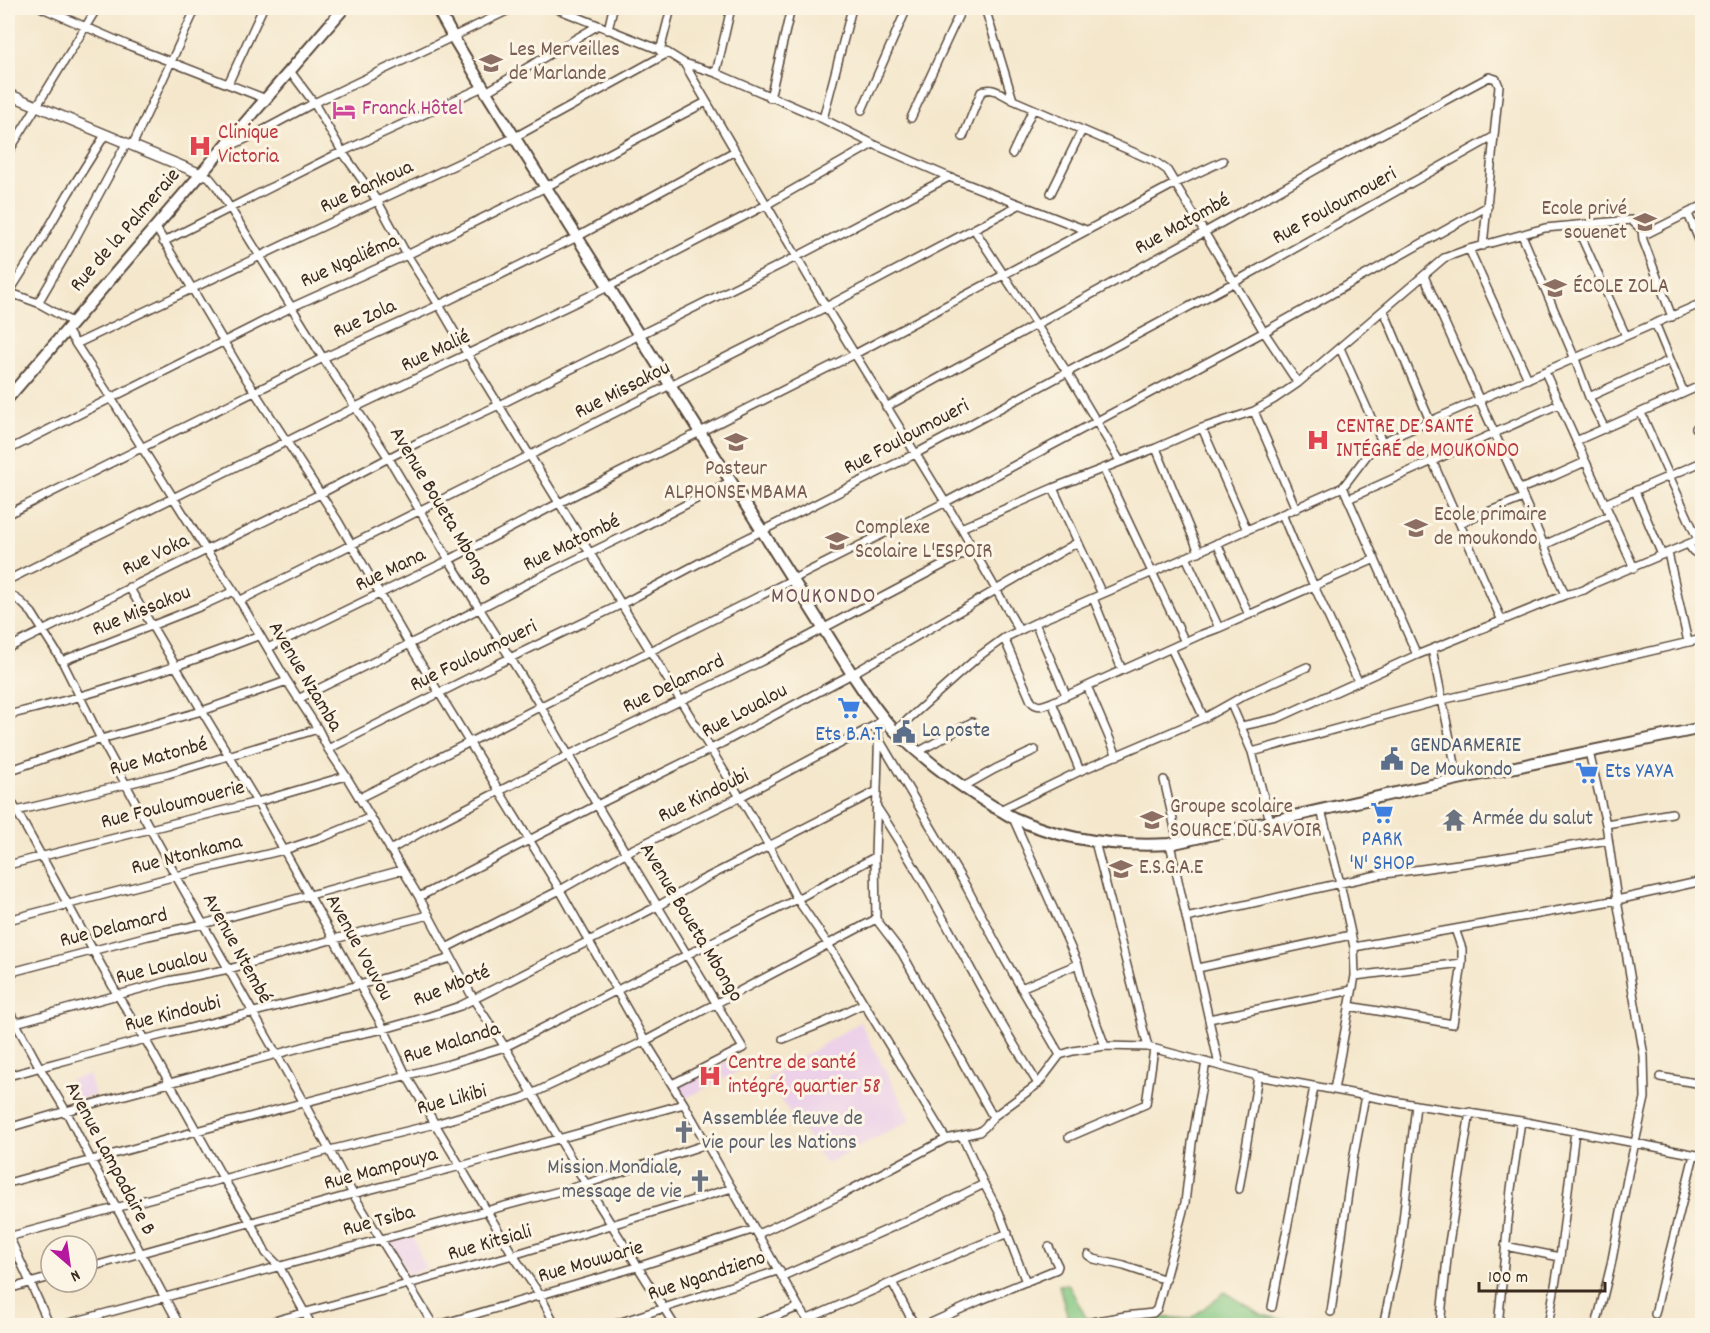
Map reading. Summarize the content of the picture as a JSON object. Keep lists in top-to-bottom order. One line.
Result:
{"streets":{"main road":["Rue de la Palmeraie"],"street":["Rue Bankoua","Rue Fouloumoueri","Rue Matombé","Rue Ngaliéma","Rue Zola","Rue Malié","Rue Missakou","Avenue Boueta Mbongo","Rue Voka","Rue Mana","Avenue Nzamba","Rue Delamard","Rue Loualou","Rue Matonbé","Rue Kindoubi","Rue Fouloumouerie","Rue Ntonkama","Avenue Vouvou","Avenue Ntembé","Rue Mboté","Rue Malanda","Rue Likibi","Avenue Lampadaire B","Rue Mampouya","Rue Tsiba","Rue Kitsiali","Rue Mouwarie","Rue Ngandzieno"]},"crossings":[["Rue Bankoua","Avenue Boueta Mbongo"],["Rue Bankoua","Avenue Nzamba"],["Rue Fouloumoueri","Rue Matombé"],["Rue Fouloumoueri","Avenue Boueta Mbongo"],["Rue Fouloumoueri","Avenue Nzamba"],["Rue Matombé","Avenue Boueta Mbongo"],["Rue Matombé","Avenue Nzamba"],["Rue de la Palmeraie","Avenue Boueta Mbongo"],["Rue de la Palmeraie","Avenue Nzamba"],["Rue Ngaliéma","Avenue Boueta Mbongo"],["Rue Ngaliéma","Avenue Nzamba"],["Rue Zola","Avenue Boueta Mbongo"],["Rue Zola","Avenue Nzamba"],["Rue Malié","Avenue Boueta Mbongo"],["Rue Malié","Avenue Nzamba"],["Rue Missakou","Avenue Boueta Mbongo"],["Rue Missakou","Avenue Nzamba"],["Rue Missakou","Avenue Vouvou"],["Rue Missakou","Avenue Ntembé"],["Avenue Boueta Mbongo","Rue Voka"],["Avenue Boueta Mbongo","Rue Mana"],["Avenue Boueta Mbongo","Rue Delamard"],["Avenue Boueta Mbongo","Rue Loualou"],["Avenue Boueta Mbongo","Rue Kindoubi"],["Avenue Boueta Mbongo","Rue Mboté"],["Avenue Boueta Mbongo","Rue Malanda"],["Avenue Boueta Mbongo","Rue Likibi"],["Rue Voka","Avenue Nzamba"],["Rue Voka","Avenue Vouvou"],["Rue Voka","Avenue Ntembé"],["Rue Mana","Avenue Nzamba"],["Avenue Nzamba","Rue Delamard"],["Avenue Nzamba","Rue Loualou"],["Avenue Nzamba","Rue Matonbé"],["Avenue Nzamba","Rue Kindoubi"],["Avenue Nzamba","Rue Fouloumouerie"],["Avenue Nzamba","Rue Ntonkama"],["Avenue Nzamba","Rue Mboté"],["Avenue Nzamba","Rue Malanda"],["Avenue Nzamba","Rue Likibi"],["Avenue Nzamba","Rue Mampouya"],["Avenue Nzamba","Rue Tsiba"],["Avenue Nzamba","Rue Kitsiali"],["Avenue Nzamba","Rue Mouwarie"],["Avenue Nzamba","Rue Ngandzieno"],["Rue Delamard","Avenue Vouvou"],["Rue Delamard","Avenue Ntembé"],["Rue Loualou","Avenue Vouvou"],["Rue Loualou","Avenue Ntembé"],["Rue Loualou","Avenue Lampadaire B"],["Rue Matonbé","Avenue Vouvou"],["Rue Matonbé","Avenue Ntembé"],["Rue Kindoubi","Avenue Vouvou"],["Rue Kindoubi","Avenue Ntembé"],["Rue Kindoubi","Avenue Lampadaire B"],["Rue Fouloumouerie","Avenue Vouvou"],["Rue Fouloumouerie","Avenue Ntembé"],["Rue Ntonkama","Avenue Vouvou"],["Rue Ntonkama","Avenue Ntembé"],["Avenue Vouvou","Rue Mboté"],["Avenue Vouvou","Rue Malanda"],["Avenue Vouvou","Rue Likibi"],["Avenue Vouvou","Rue Mampouya"],["Avenue Vouvou","Rue Tsiba"],["Avenue Vouvou","Rue Kitsiali"],["Avenue Vouvou","Rue Mouwarie"],["Avenue Ntembé","Rue Mboté"],["Avenue Ntembé","Rue Malanda"],["Avenue Ntembé","Rue Likibi"],["Avenue Ntembé","Rue Mampouya"],["Avenue Ntembé","Rue Tsiba"],["Avenue Ntembé","Rue Kitsiali"],["Avenue Ntembé","Rue Mouwarie"],["Rue Mboté","Avenue Lampadaire B"],["Rue Malanda","Avenue Lampadaire B"],["Rue Likibi","Avenue Lampadaire B"],["Avenue Lampadaire B","Rue Mampouya"],["Avenue Lampadaire B","Rue Tsiba"]],"districts":["MOUKONDO"],"places":{"school or university":["Les Merveilles de Marlande","Ecole privé souenet","ÉCOLE ZOLA","Pasteur ALPHONSE MBAMA","Ecole primaire de moukondo","Complexe Scolaire L'ESPOIR","Groupe scolaire SOURCE DU SAVOIR","E.S.G.A.E"],"hotel":["Franck Hôtel"],"hospital":["Clinique Victoria","CENTRE DE SANTÉ INTÉGRÉ de MOUKONDO","Centre de santé intégré, quartier 58"],"supermarket":["Ets B.A.T","Ets YAYA","PARK 'N' SHOP"],"public building":["La poste","GENDARMERIE De Moukondo"],"temple":["Armée du salut"],"church":["Assemblée fleuve de vie pour les Nations","Mission Mondiale, message de vie"]},"scale_bar":"100 m","north":"bottom right"}
